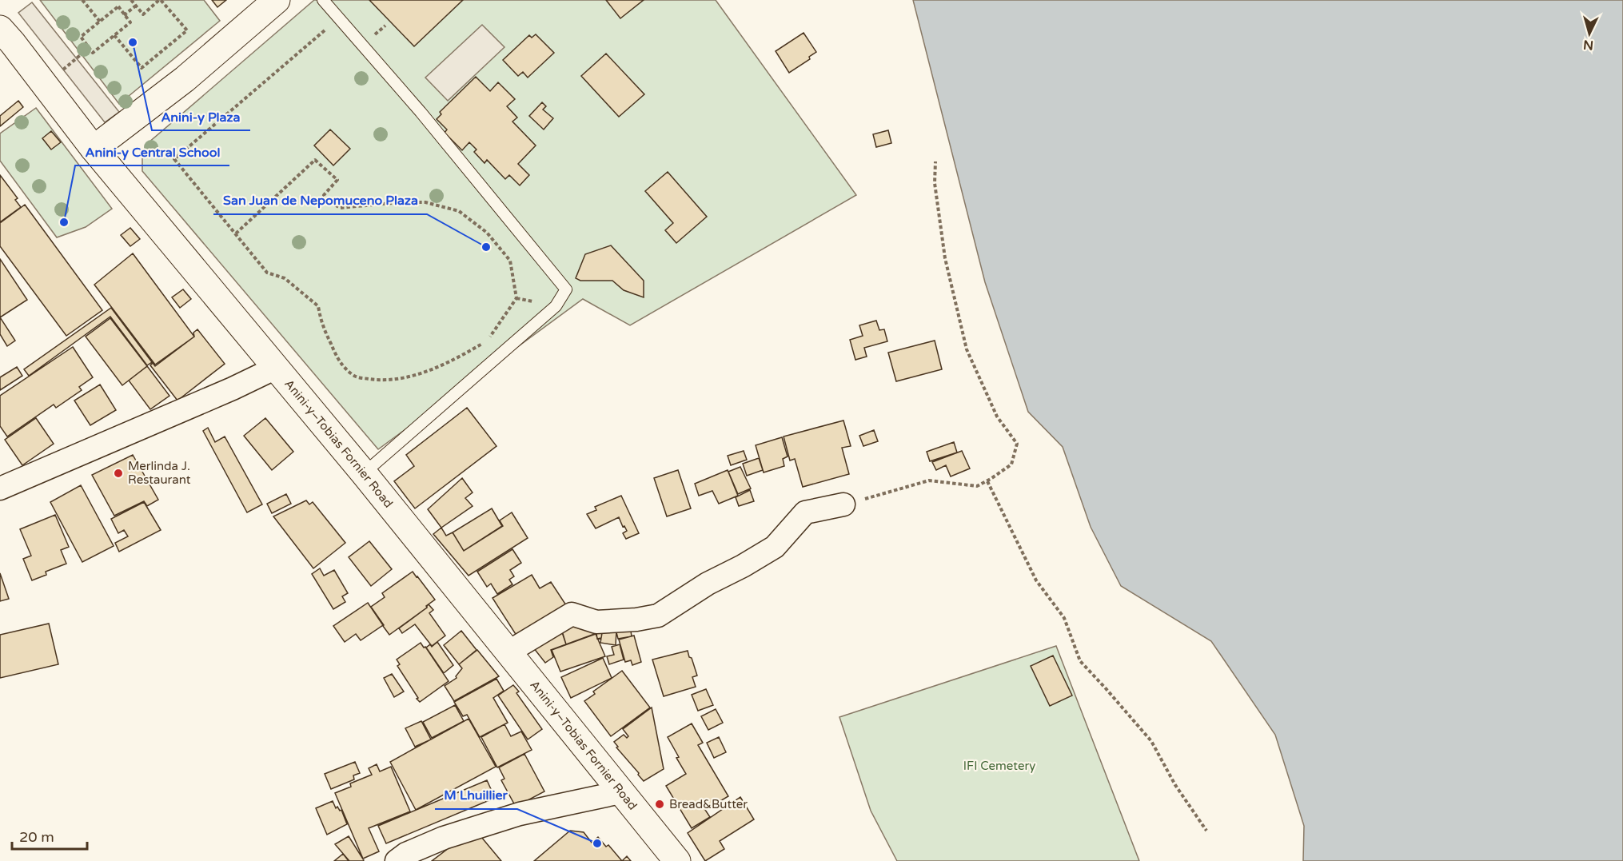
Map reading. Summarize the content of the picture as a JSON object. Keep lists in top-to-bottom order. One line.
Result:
{"streets":{"main road":["Anini-y–Tobias Fornier Road"]},"parks":["IFI Cemetery"],"places":["Anini-y Plaza","Anini-y Central School","San Juan de Nepomuceno Plaza","Merlinda J. Restaurant","Bread&Butter","M Lhuillier"],"scale_bar":"20 m","north":"bottom"}
